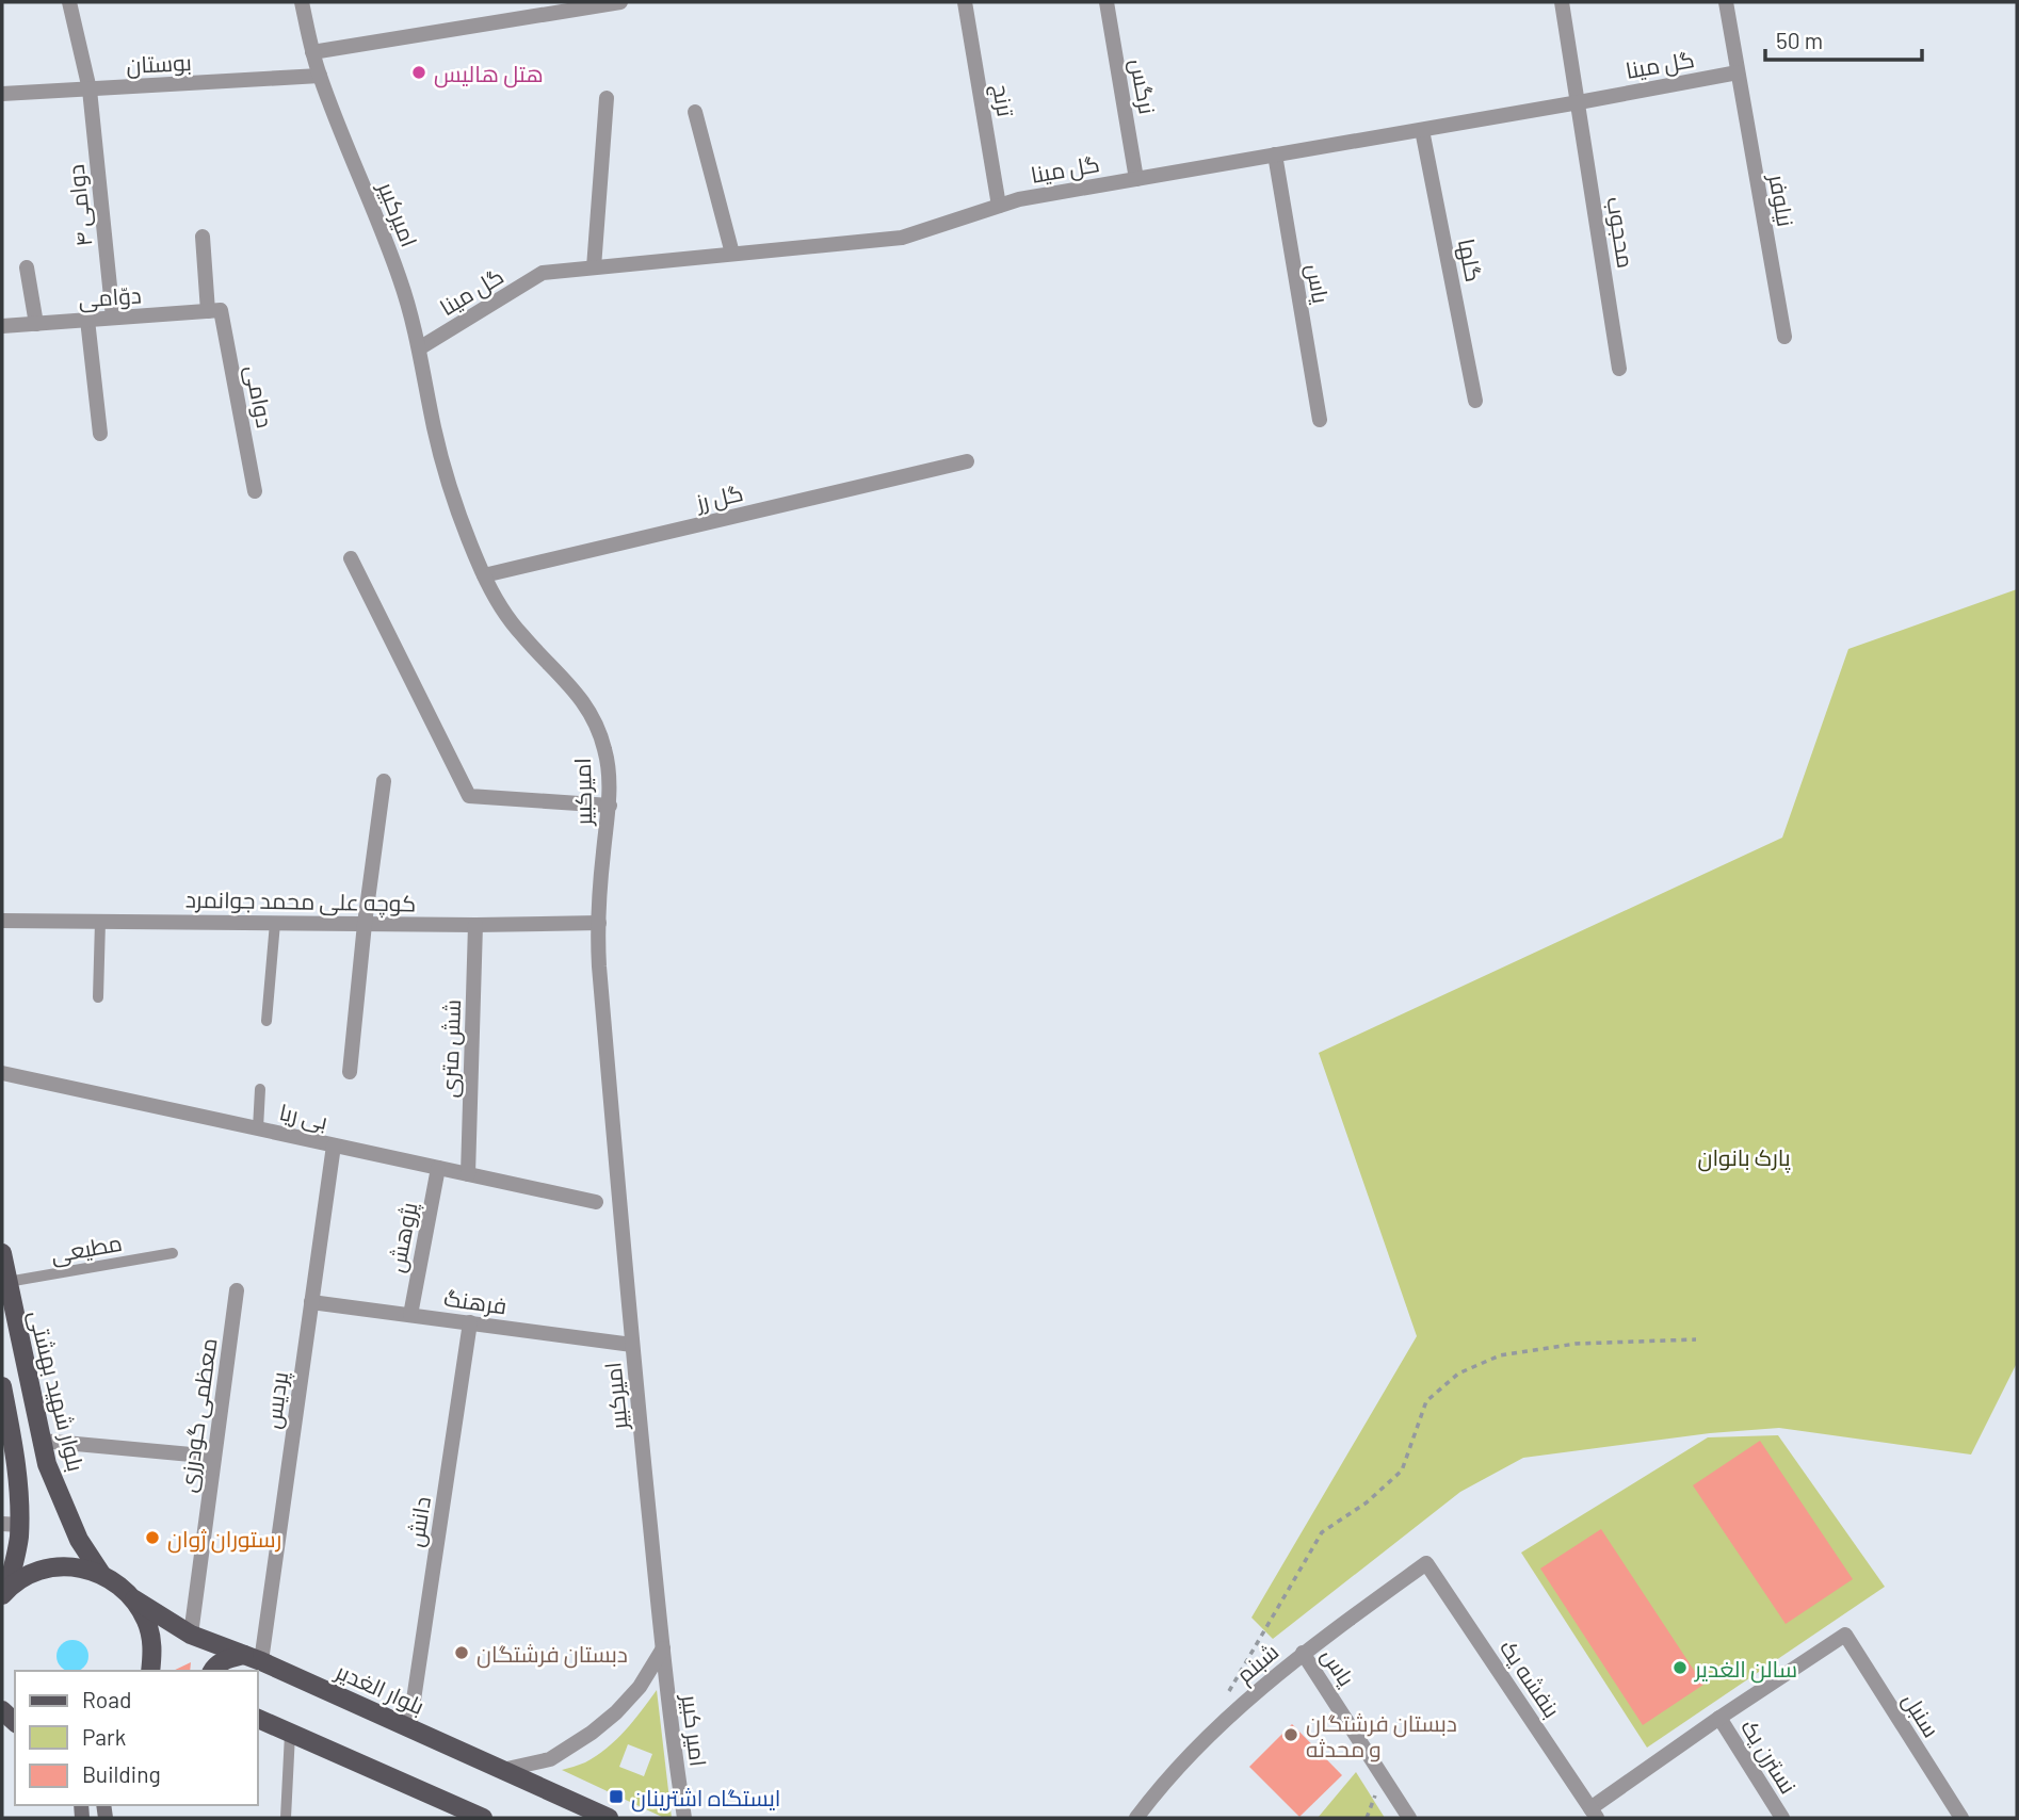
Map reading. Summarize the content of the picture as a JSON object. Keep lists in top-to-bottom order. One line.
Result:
{"streets":{"main road":["بلوار شهید بهشتی","بلوار الغدیر"],"street":["بوستان","گل مینا","نرگس","ترنج","نیلوفر","دوامی ۴","امیرکبیر","محجوب","گلها","یاس","دوّامی","دوامی","گل رز","کوچه علی محمد جوانمرد","شش متری","بی ریا","پژوهش","فرهنگ","پردیس","معظمی گودرزی","دانش","شبنم","بنفشه یک","سنبل","امیر کبیر","نسترن یک"],"lane":["مطیعی"]},"crossings":[["بوستان","دوامی ۴"],["بوستان","امیرکبیر"],["گل مینا","نرگس"],["گل مینا","ترنج"],["گل مینا","نیلوفر"],["گل مینا","امیرکبیر"],["گل مینا","محجوب"],["گل مینا","گلها"],["گل مینا","یاس"],["دوامی ۴","دوّامی"],["امیرکبیر","گل رز"],["امیرکبیر","کوچه علی محمد جوانمرد"],["امیرکبیر","فرهنگ"],["امیرکبیر","امیر کبیر"],["یاس","شبنم"],["دوّامی","دوامی"],["کوچه علی محمد جوانمرد","شش متری"],["شش متری","بی ریا"],["بی ریا","پژوهش"],["بی ریا","پردیس"],["پژوهش","فرهنگ"],["مطیعی","بلوار شهید بهشتی"],["فرهنگ","پردیس"],["فرهنگ","دانش"],["بلوار شهید بهشتی","بلوار الغدیر"],["پردیس","بلوار الغدیر"],["معظمی گودرزی","بلوار الغدیر"],["دانش","بلوار الغدیر"],["شبنم","بنفشه یک"],["سنبل","نسترن یک"]],"parks":["پارک بانوان"],"places":{"other":["هتل هالیس","رستوران ژوان","دبستان فرشتگان","سالن الغدیر","دبستان فرشتگان و محدثه"],"transit":["ایستگاه اشترینان"]},"legend":["Road","Park","Building"],"scale_bar":"50 m"}
